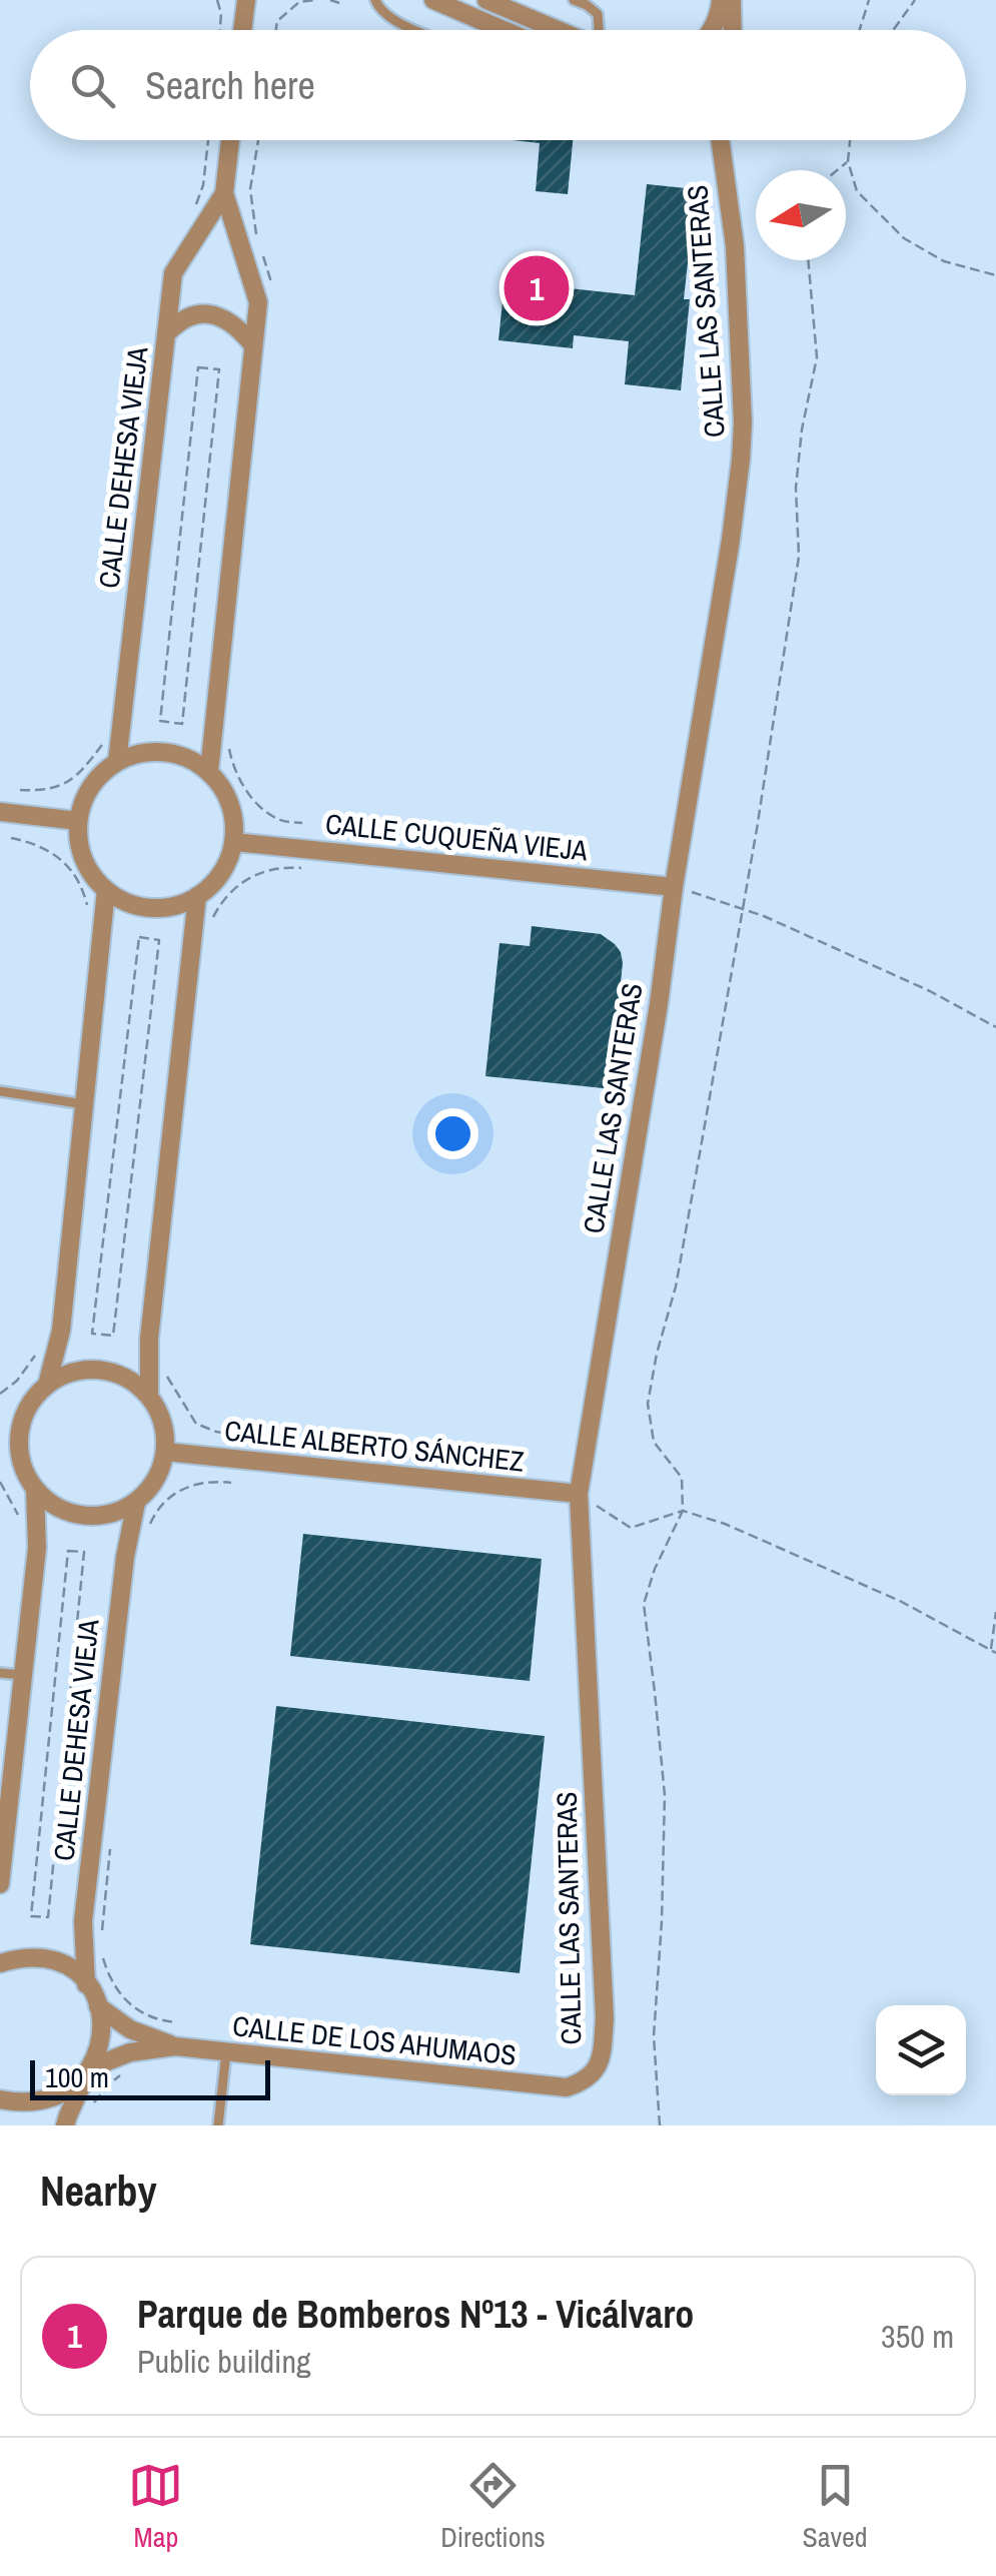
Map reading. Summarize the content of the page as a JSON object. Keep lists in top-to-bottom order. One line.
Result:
{"streets":{"street":["CALLE LAS SANTERAS","CALLE DEHESA VIEJA","CALLE CUQUEÑA VIEJA","CALLE ALBERTO SÁNCHEZ","CALLE DE LOS AHUMAOS"]},"crossings":[["CALLE LAS SANTERAS","CALLE CUQUEÑA VIEJA"],["CALLE LAS SANTERAS","CALLE ALBERTO SÁNCHEZ"],["CALLE LAS SANTERAS","CALLE DE LOS AHUMAOS"],["CALLE DEHESA VIEJA","CALLE CUQUEÑA VIEJA"],["CALLE DEHESA VIEJA","CALLE ALBERTO SÁNCHEZ"]],"scale_bar":"100 m","north":"left","page":{"search":"Search here","pins":"1","scale":"100 m","heading":"Nearby","list":[{"mark":"1","name":"Parque de Bomberos Nº13 - Vicálvaro","note":"Public building","value":"350 m"}],"nav":["Map","Directions","Saved"]}}
